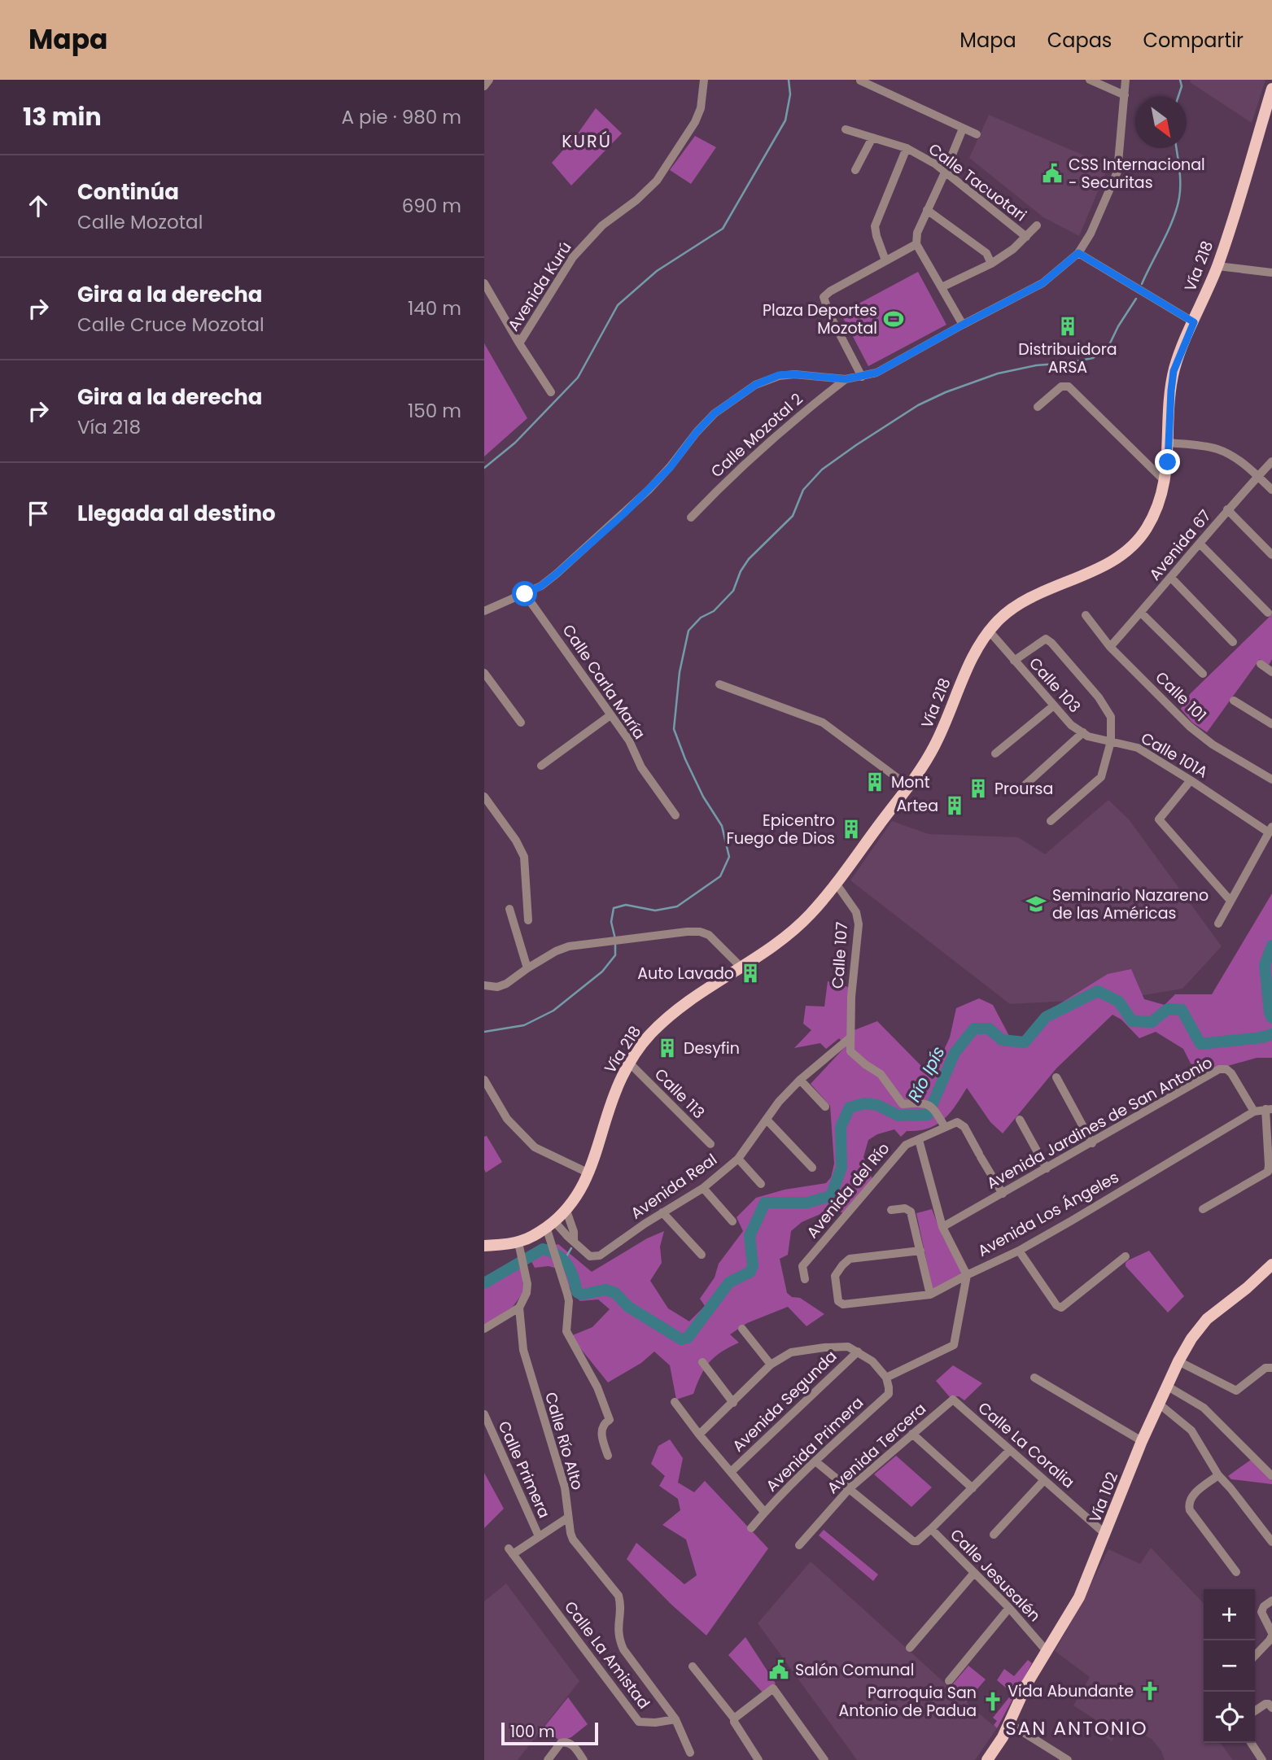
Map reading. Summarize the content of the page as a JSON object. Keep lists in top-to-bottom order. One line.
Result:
{"streets":{"main road":["Vía 218","Vía 102"],"street":["Calle Tacuotari","Avenida Kurú","Calle Mozotal 2","Avenida 67","Calle Carla María","Calle 103","Calle 101","Calle 101A","Calle 107","Calle 113","Avenida Jardines de San Antonio","Avenida Real","Avenida del Río","Avenida Los Ángeles","Avenida Segunda","Calle Río Alto","Avenida Primera","Calle La Coralia","Avenida Tercera","Calle Primera","Calle Jesusalén","Calle La Amistad"]},"crossings":[["Vía 218","Calle 103"],["Vía 218","Calle 107"],["Vía 218","Calle 113"],["Vía 218","Avenida Real"],["Vía 218","Calle Río Alto"],["Avenida 67","Calle 101"],["Calle 103","Calle 101A"],["Calle 107","Avenida Real"],["Avenida Jardines de San Antonio","Avenida Los Ángeles"],["Avenida Los Ángeles","Avenida Primera"],["Calle Río Alto","Calle La Amistad"],["Avenida Primera","Calle Jesusalén"],["Calle La Coralia","Avenida Tercera"],["Calle La Coralia","Vía 102"],["Avenida Tercera","Calle Jesusalén"],["Calle Primera","Calle La Amistad"],["Vía 102","Calle Jesusalén"]],"districts":["KURÚ","SAN ANTONIO"],"water":["Río Ipís"],"places":{"public building":["CSS Internacional - Securitas","Salón Comunal"],"sports":["Plaza Deportes Mozotal"],"building":["Distribuidora ARSA","Mont","Proursa","Artea","Epicentro Fuego de Dios","Auto Lavado","Desyfin"],"school or university":["Seminario Nazareno de las Américas"],"church":["Vida Abundante","Parroquia San Antonio de Padua"]},"scale_bar":"100 m","north":"bottom right","page":{"header":"Mapa","nav":["Mapa","Capas","Compartir"],"heading":["13 min","A pie · 980 m"],"list":[["Continúa","Calle Mozotal","690 m"],["Gira a la derecha","Calle Cruce Mozotal","140 m"],["Gira a la derecha","Vía 218","150 m"],"Llegada al destino"],"map_buttons":["+","−"],"scale":"100 m"}}
